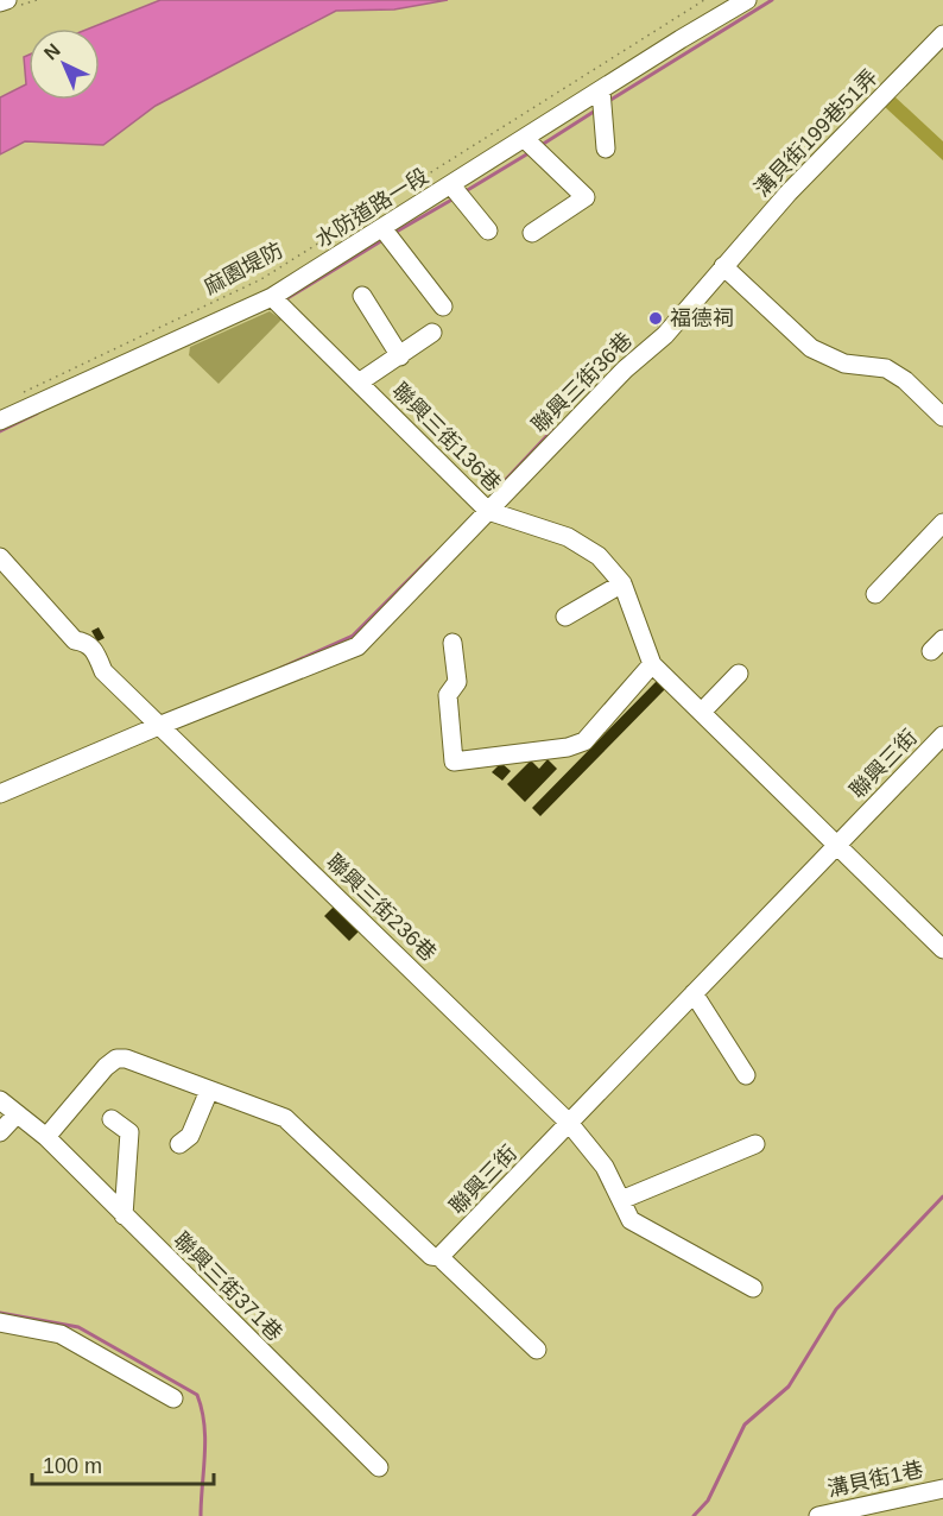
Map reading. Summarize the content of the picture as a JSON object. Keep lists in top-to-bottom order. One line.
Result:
{"streets":{"street":["溝貝街199巷51弄","水防道路一段","聯興三街36巷","聯興三街136巷","聯興三街","聯興三街236巷","聯興三街371巷","溝貝街1巷"],"path":["麻園堤防"]},"crossings":[["溝貝街199巷51弄","聯興三街36巷"],["水防道路一段","聯興三街136巷"],["聯興三街36巷","聯興三街136巷"],["聯興三街136巷","聯興三街"],["聯興三街","聯興三街236巷"]],"places":["福德祠"],"scale_bar":"100 m","north":"top left"}
